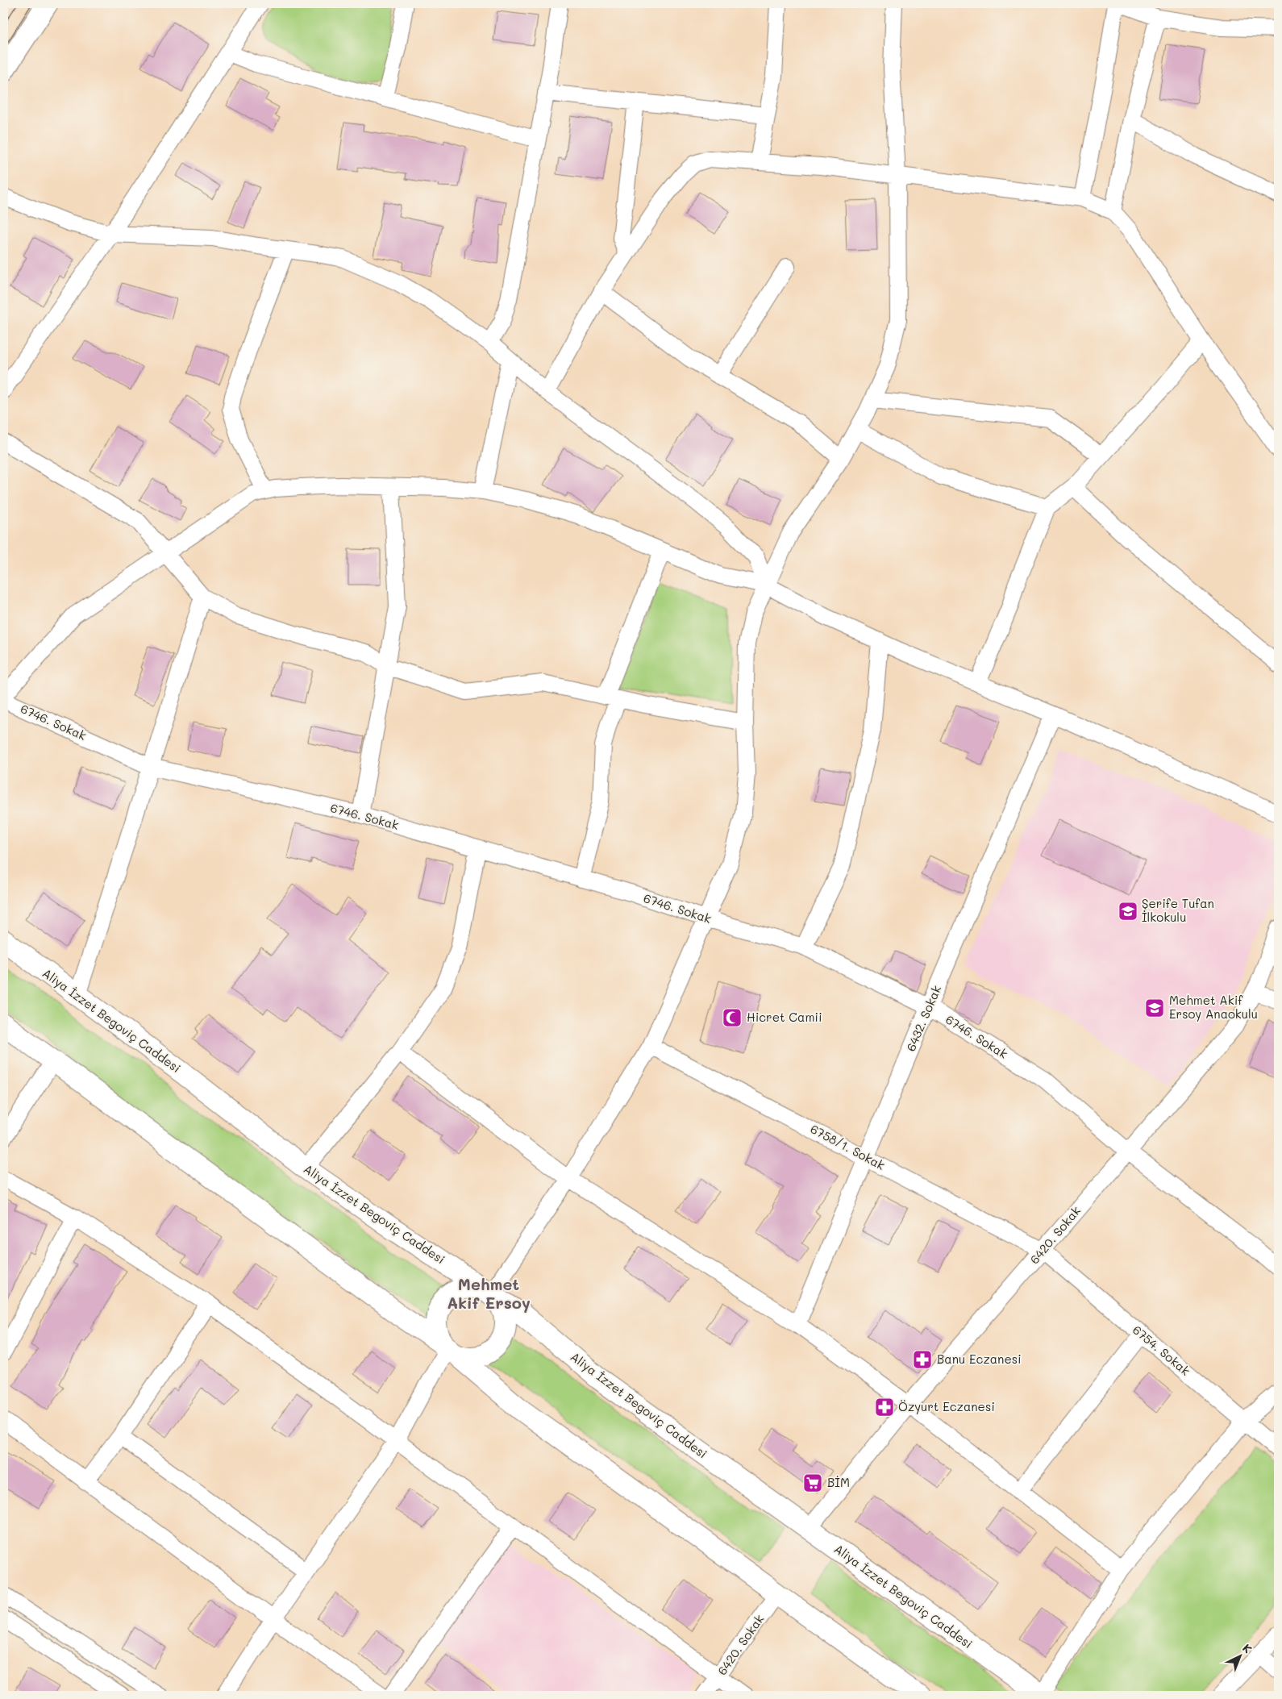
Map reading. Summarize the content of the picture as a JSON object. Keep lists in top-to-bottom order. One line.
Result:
{"streets":{"main road":["Aliya İzzet Begoviç Caddesi"],"street":["6746. Sokak","6432. Sokak","6758/1. Sokak","6420. Sokak","6754. Sokak"]},"crossings":[["6746. Sokak","6432. Sokak"],["6746. Sokak","6420. Sokak"],["6432. Sokak","6758/1. Sokak"],["Aliya İzzet Begoviç Caddesi","6420. Sokak"],["6758/1. Sokak","6420. Sokak"],["6758/1. Sokak","6754. Sokak"],["6420. Sokak","6754. Sokak"]],"districts":["Mehmet Akif Ersoy"],"places":{"school or university":["Şerife Tufan İlkokulu","Mehmet Akif Ersoy Anaokulu"],"mosque":["Hicret Camii"],"pharmacy":["Banu Eczanesi","Özyurt Eczanesi"],"supermarket":["BİM"]},"north":"top right"}
